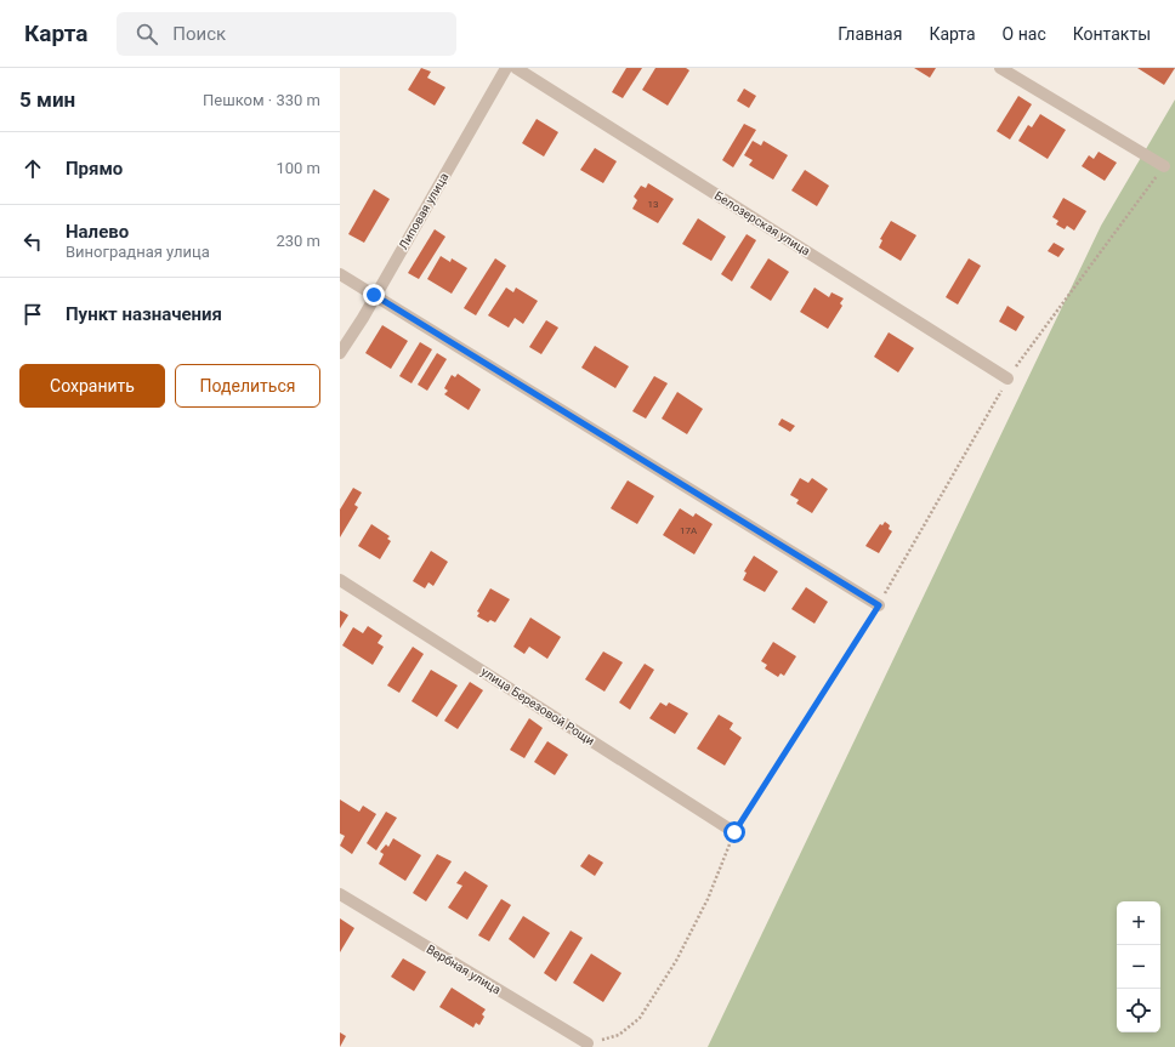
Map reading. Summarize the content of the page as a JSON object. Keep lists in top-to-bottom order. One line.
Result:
{"streets":{"street":["Липовая улица","Белозерская улица","улица Березовой Рощи","Вербная улица"]},"house_numbers":["13","17А"],"page":{"header":"Карта","search":"Поиск","nav":["Главная","Карта","О нас","Контакты"],"heading":["5 мин","Пешком · 330 m"],"list":[["Прямо","100 m"],["Налево","Виноградная улица","230 m"],"Пункт назначения"],"buttons":["Сохранить","Поделиться"],"map_buttons":["+","−"]}}
